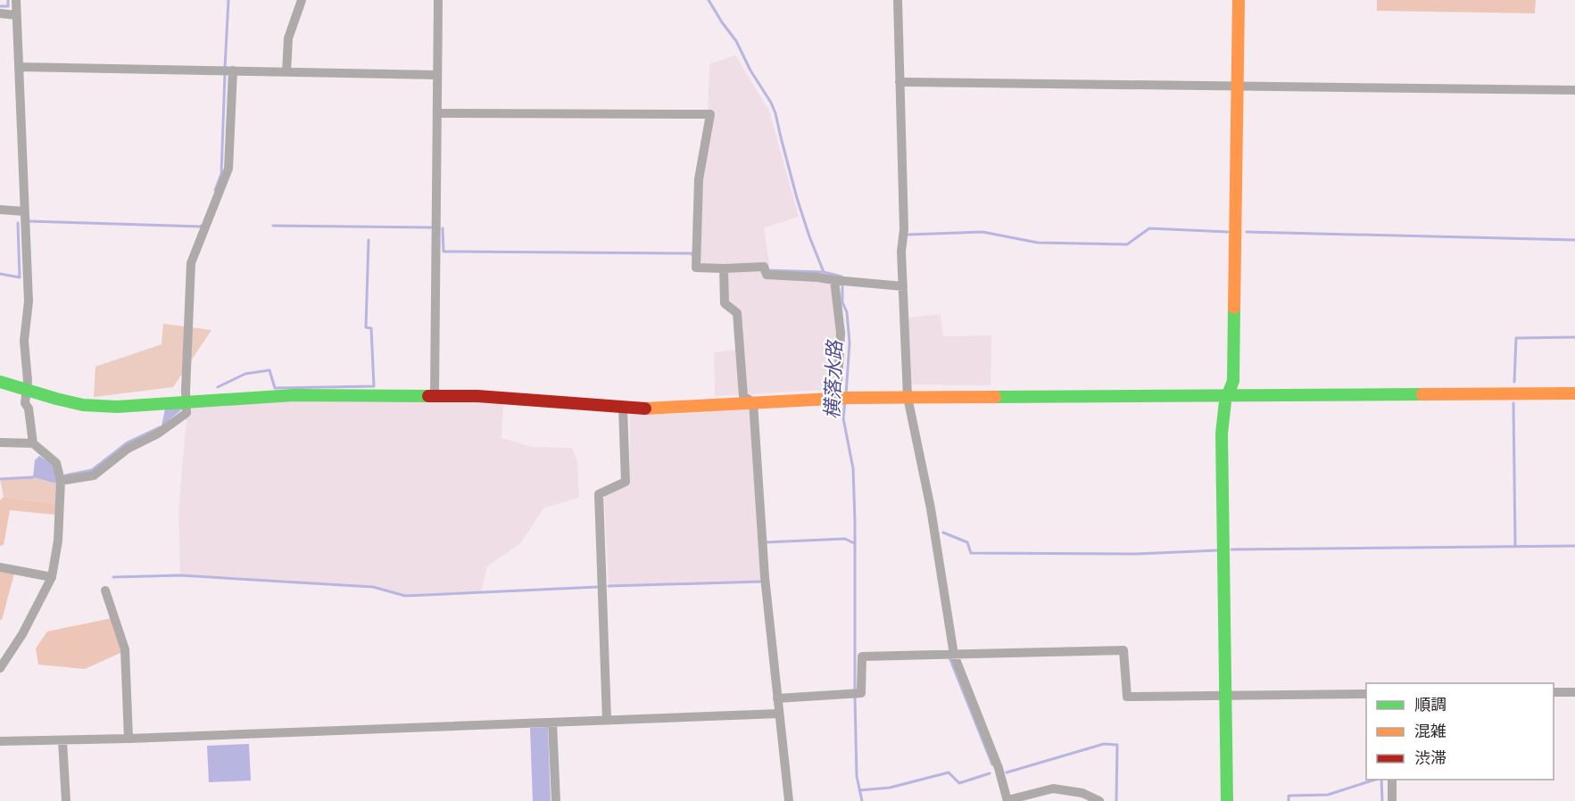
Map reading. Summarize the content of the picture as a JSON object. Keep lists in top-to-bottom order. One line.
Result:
{"water":["横落水路"],"legend":["順調","混雑","渋滞"]}
